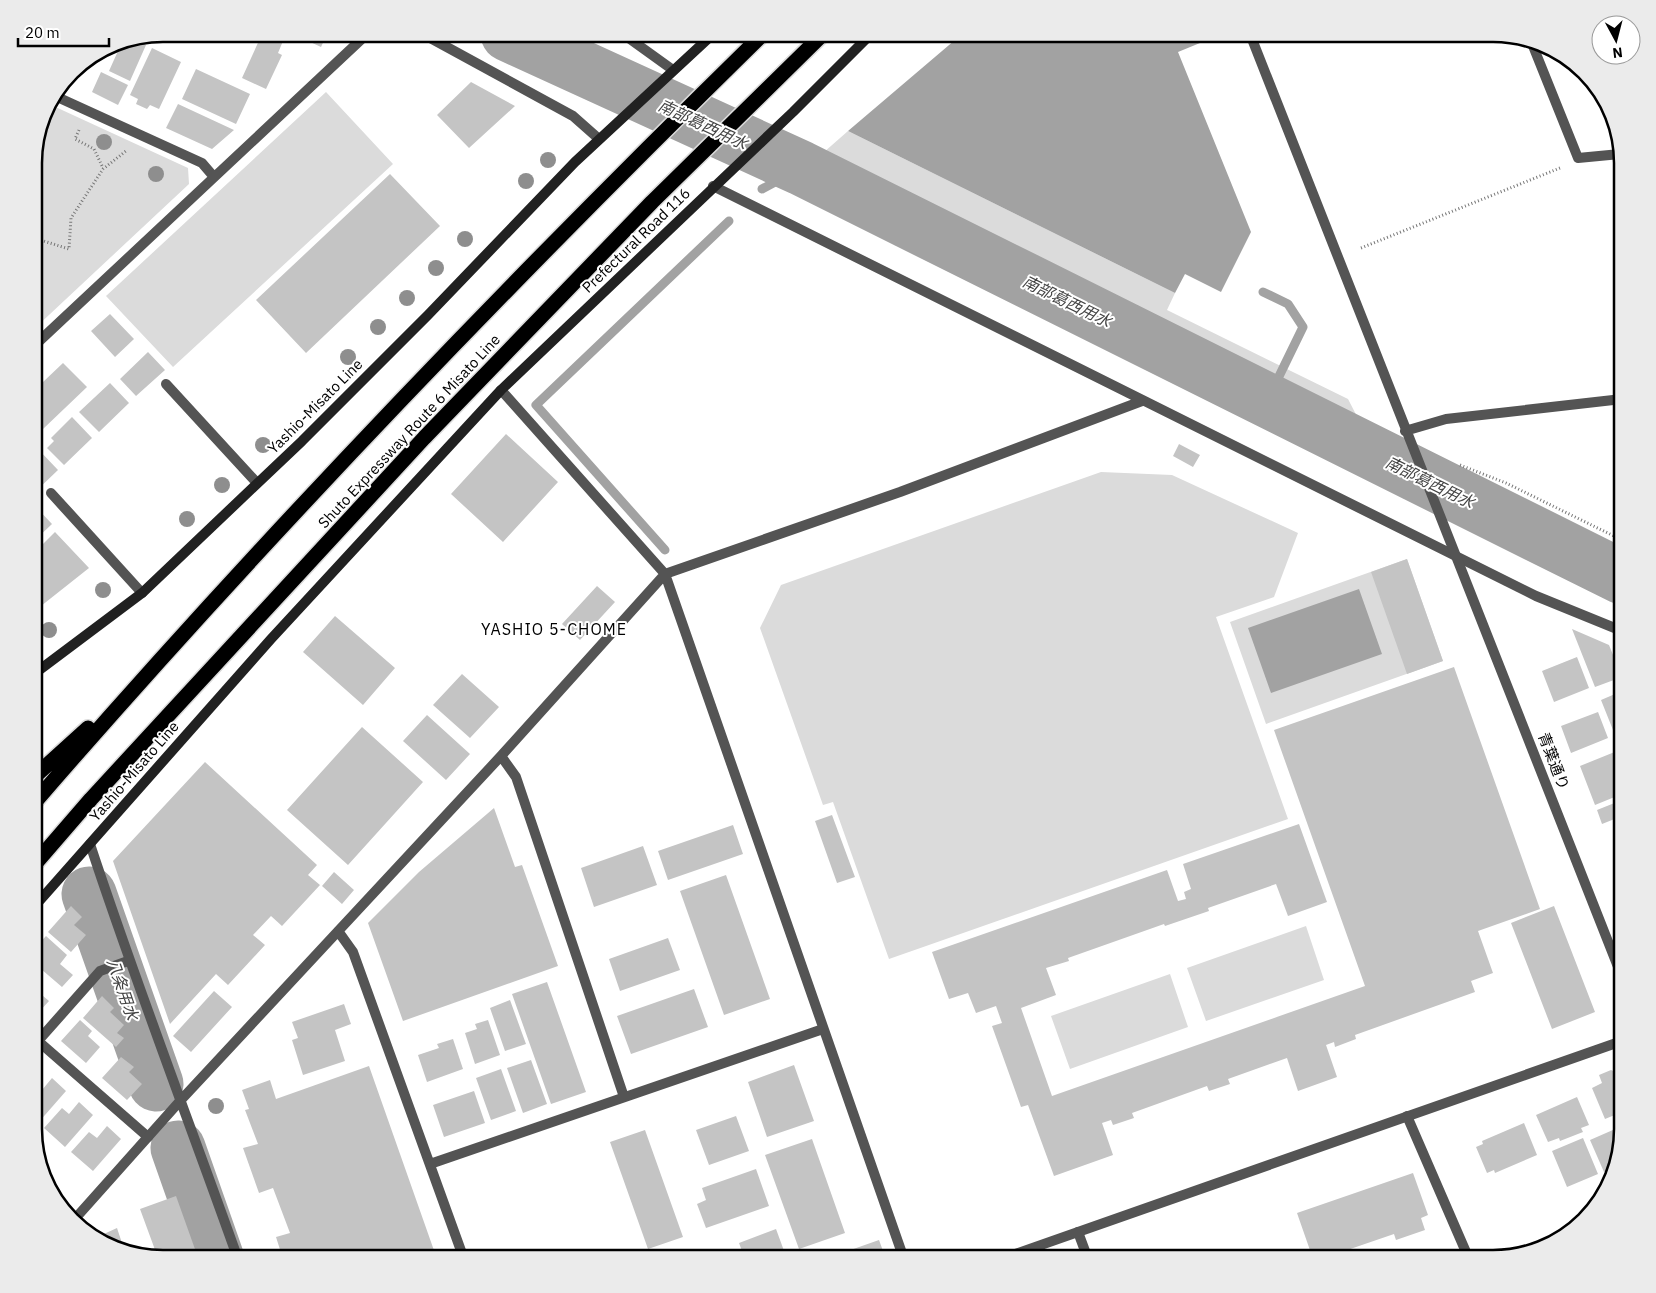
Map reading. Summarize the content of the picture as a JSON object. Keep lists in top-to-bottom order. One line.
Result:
{"streets":{"highway":["Shuto Expressway Route 6 Misato Line"],"main road":["Prefectural Road 116","Yashio-Misato Line"],"street":["青葉通り"]},"crossings":[["Prefectural Road 116","Yashio-Misato Line"]],"districts":["YASHIO 5-CHOME"],"water":["南部葛西用水","八条用水"],"scale_bar":"20 m","north":"bottom"}
